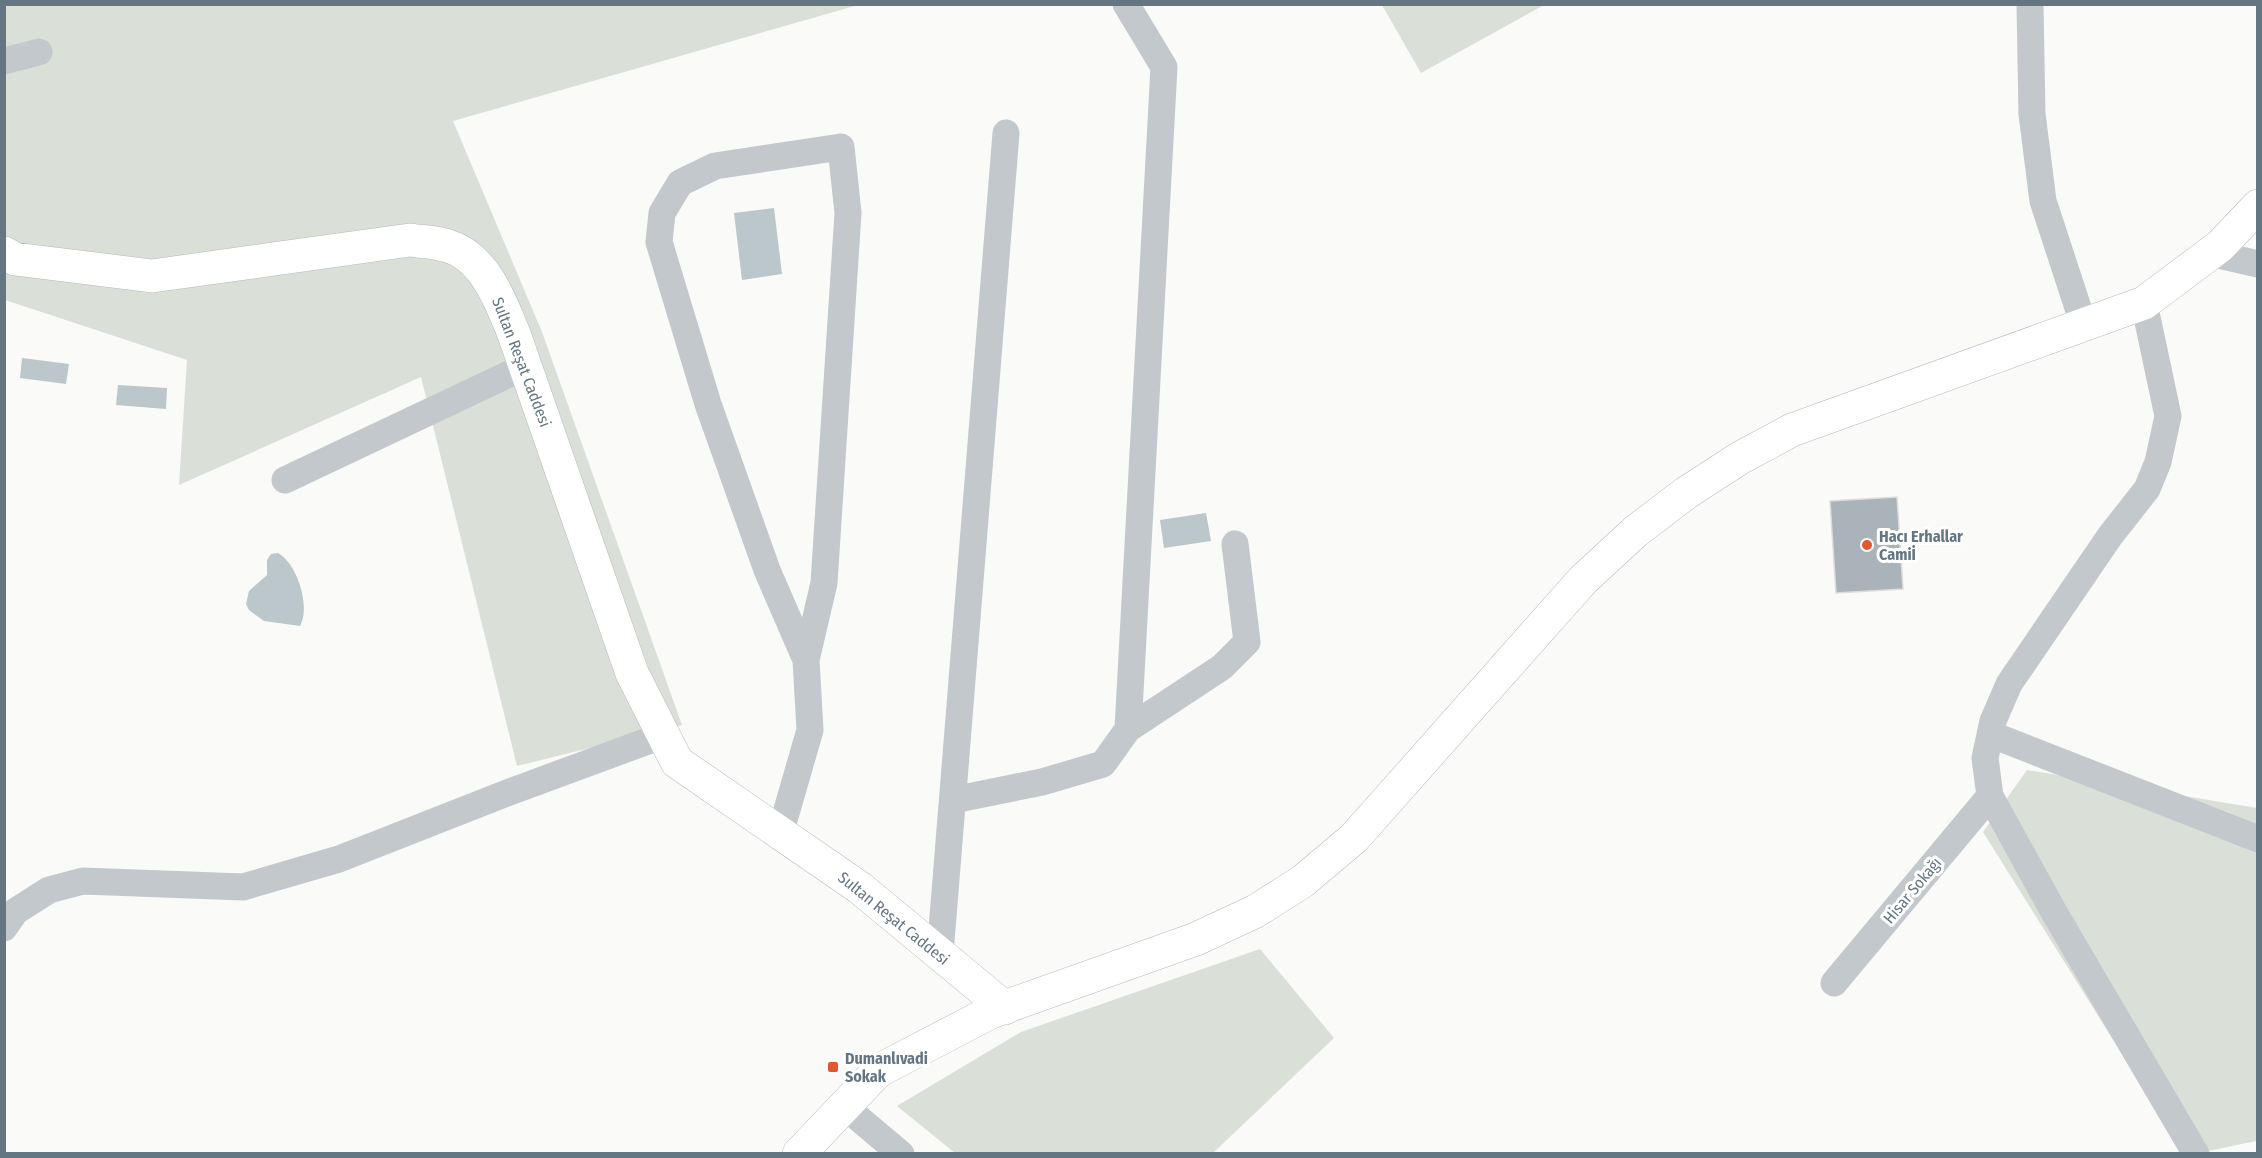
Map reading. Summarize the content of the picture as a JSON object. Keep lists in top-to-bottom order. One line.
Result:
{"streets":{"street":["Sultan Reşat Caddesi","Hisar Sokağı"]},"places":{"other":["Hacı Erhallar Camiİ"],"transit":["Dumanlıvadi Sokak"]}}
